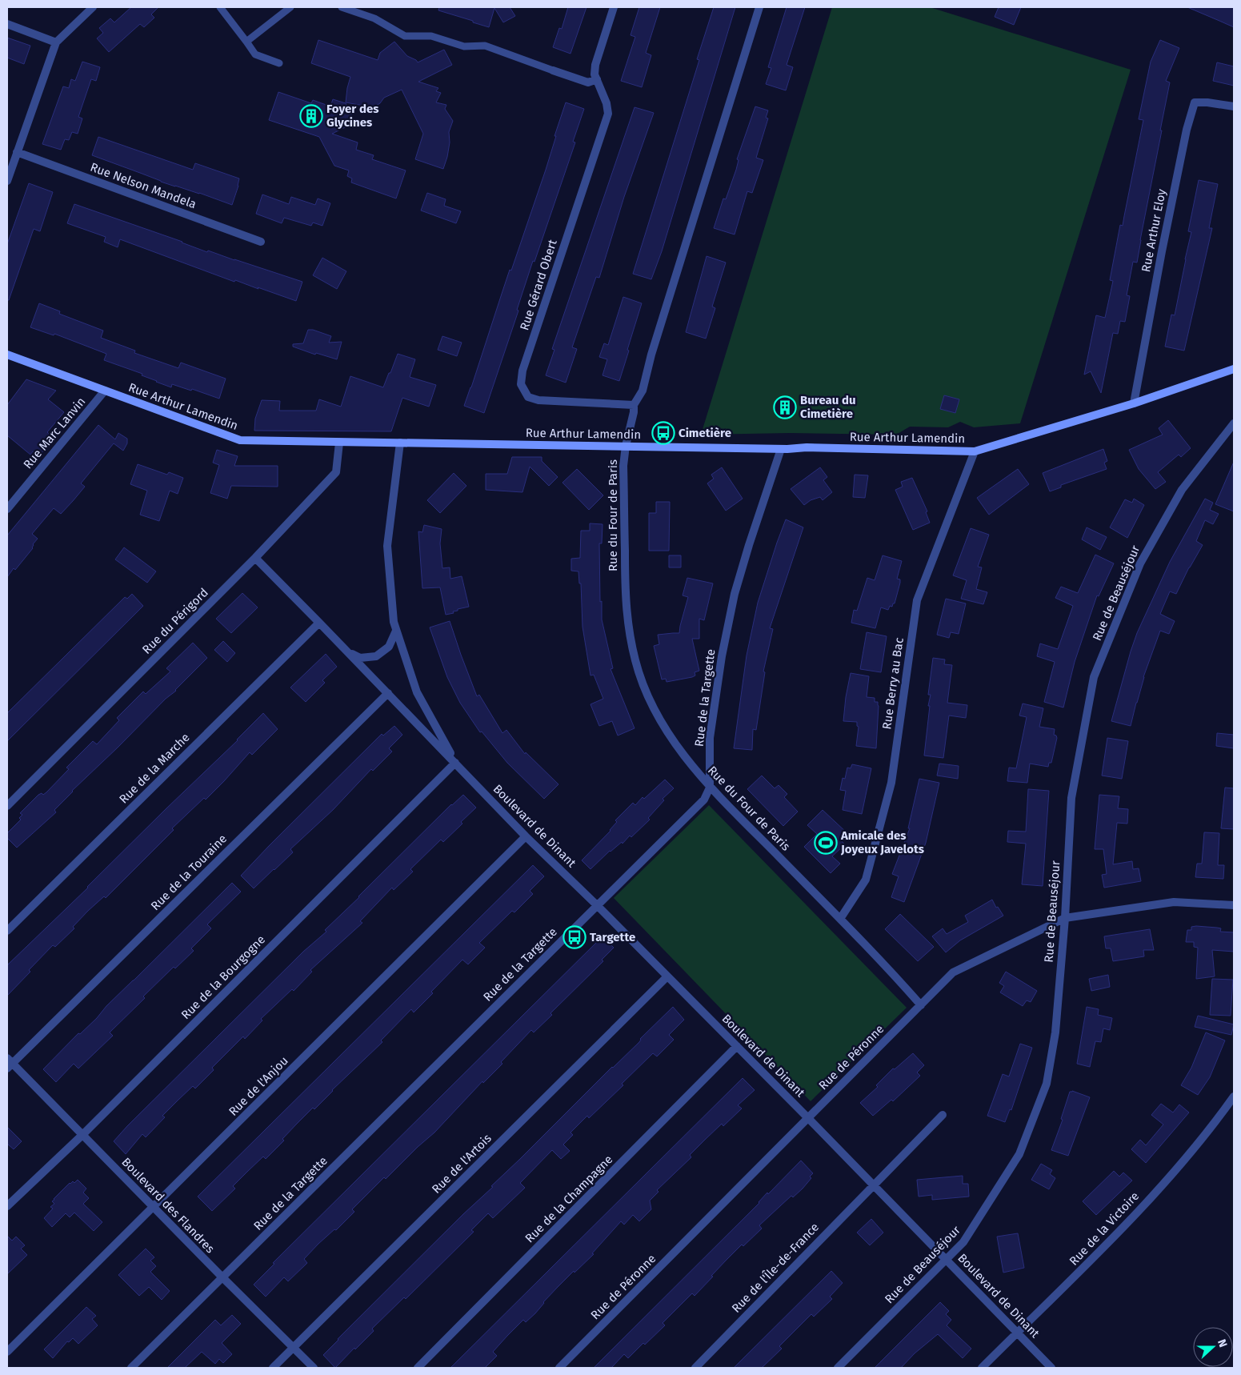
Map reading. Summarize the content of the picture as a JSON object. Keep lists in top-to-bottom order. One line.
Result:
{"streets":{"street":["Rue Nelson Mandela","Rue Arthur Eloy","Rue Gérard Obert","Rue Arthur Lamendin","Rue Marc Lanvin","Rue du Four de Paris","Rue de Beauséjour","Rue du Périgord","Rue Berry au Bac","Rue de la Targette","Rue de la Marche","Boulevard de Dinant","Rue de la Touraine","Rue de la Bourgogne","Rue de Péronne","Rue de l'Anjou","Rue de l'Artois","Rue de la Champagne","Boulevard des Flandres","Rue de la Victoire","Rue de l'Île-de-France"]},"crossings":[["Rue Arthur Eloy","Rue Arthur Lamendin"],["Rue Arthur Lamendin","Rue Marc Lanvin"],["Rue Arthur Lamendin","Rue du Four de Paris"],["Rue Arthur Lamendin","Rue du Périgord"],["Rue Arthur Lamendin","Rue Berry au Bac"],["Rue Arthur Lamendin","Rue de la Targette"],["Rue Arthur Lamendin","Boulevard de Dinant"],["Rue du Four de Paris","Rue Berry au Bac"],["Rue du Four de Paris","Rue de la Targette"],["Rue du Four de Paris","Rue de Péronne"],["Rue de Beauséjour","Boulevard de Dinant"],["Rue de Beauséjour","Rue de Péronne"],["Rue du Périgord","Boulevard de Dinant"],["Rue de la Targette","Boulevard de Dinant"],["Rue de la Targette","Boulevard des Flandres"],["Rue de la Marche","Boulevard de Dinant"],["Boulevard de Dinant","Rue de la Touraine"],["Boulevard de Dinant","Rue de la Bourgogne"],["Boulevard de Dinant","Rue de Péronne"],["Boulevard de Dinant","Rue de l'Anjou"],["Boulevard de Dinant","Rue de l'Artois"],["Boulevard de Dinant","Rue de la Champagne"],["Boulevard de Dinant","Rue de la Victoire"],["Boulevard de Dinant","Rue de l'Île-de-France"],["Rue de la Touraine","Boulevard des Flandres"],["Rue de la Bourgogne","Boulevard des Flandres"],["Rue de l'Anjou","Boulevard des Flandres"],["Rue de l'Artois","Boulevard des Flandres"]],"places":{"building":["Foyer des Glycines","Bureau du Cimetière"],"bus stop":["Cimetière","Targette"],"sports":["Amicale des Joyeux Javelots"]},"north":"right"}
